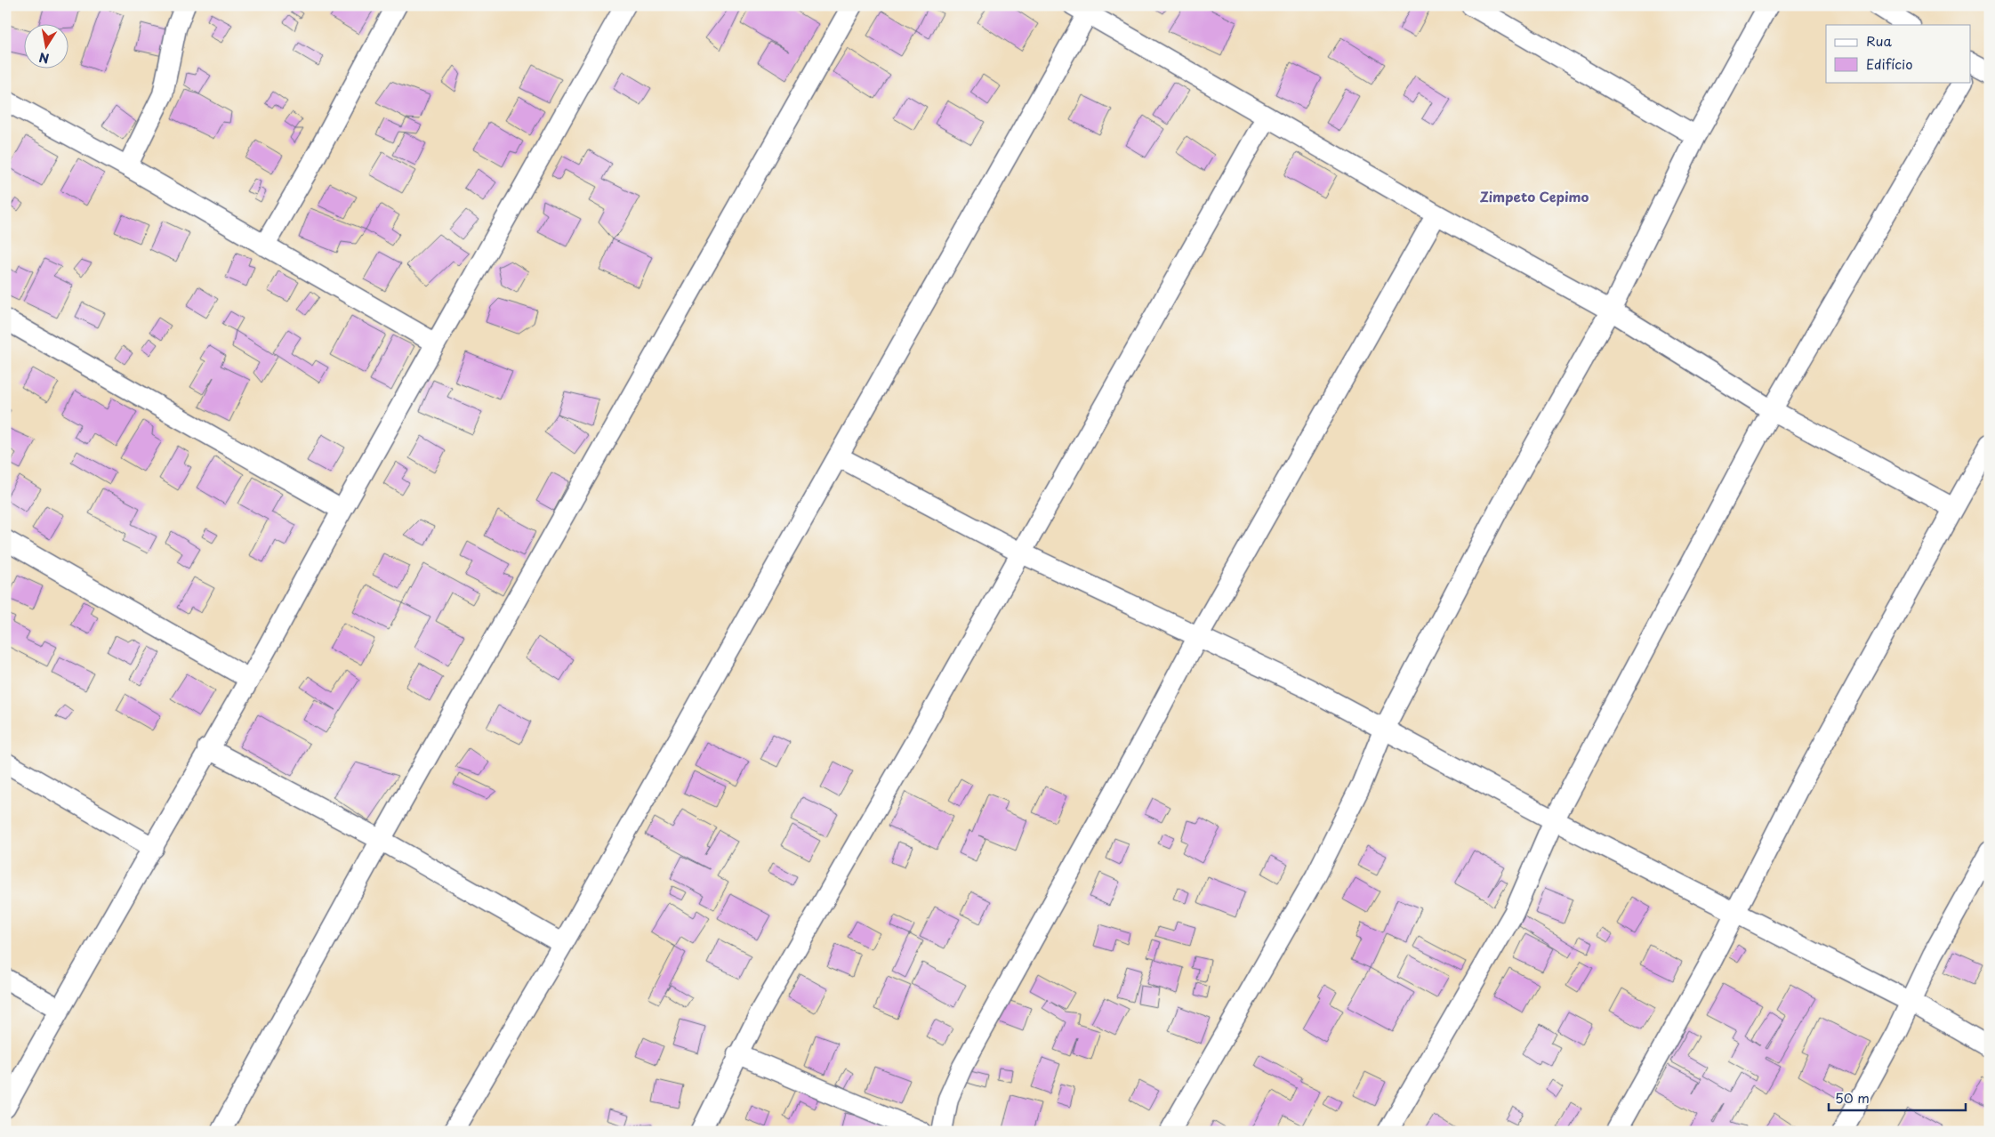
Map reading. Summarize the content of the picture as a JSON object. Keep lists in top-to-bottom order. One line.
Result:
{"districts":["Zimpeto Cepimo"],"legend":["Rua","Edifício"],"scale_bar":"50 m","north":"bottom"}
